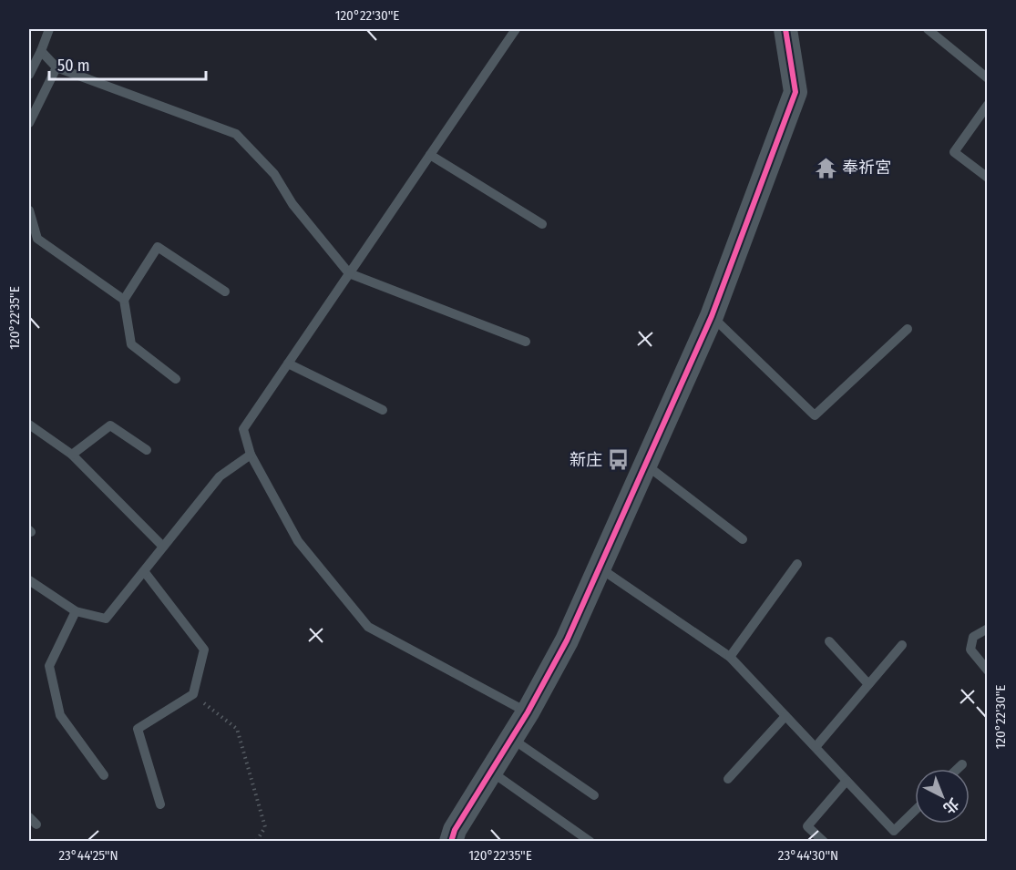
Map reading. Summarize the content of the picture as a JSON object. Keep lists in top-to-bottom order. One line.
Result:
{"places":{"temple":["奉祈宮"],"bus stop":["新庄"]},"scale_bar":"50 m","north":"bottom right","coordinates":["120°22'30\"E","120°22'35\"E","23°44'25\"N","23°44'30\"N"]}
